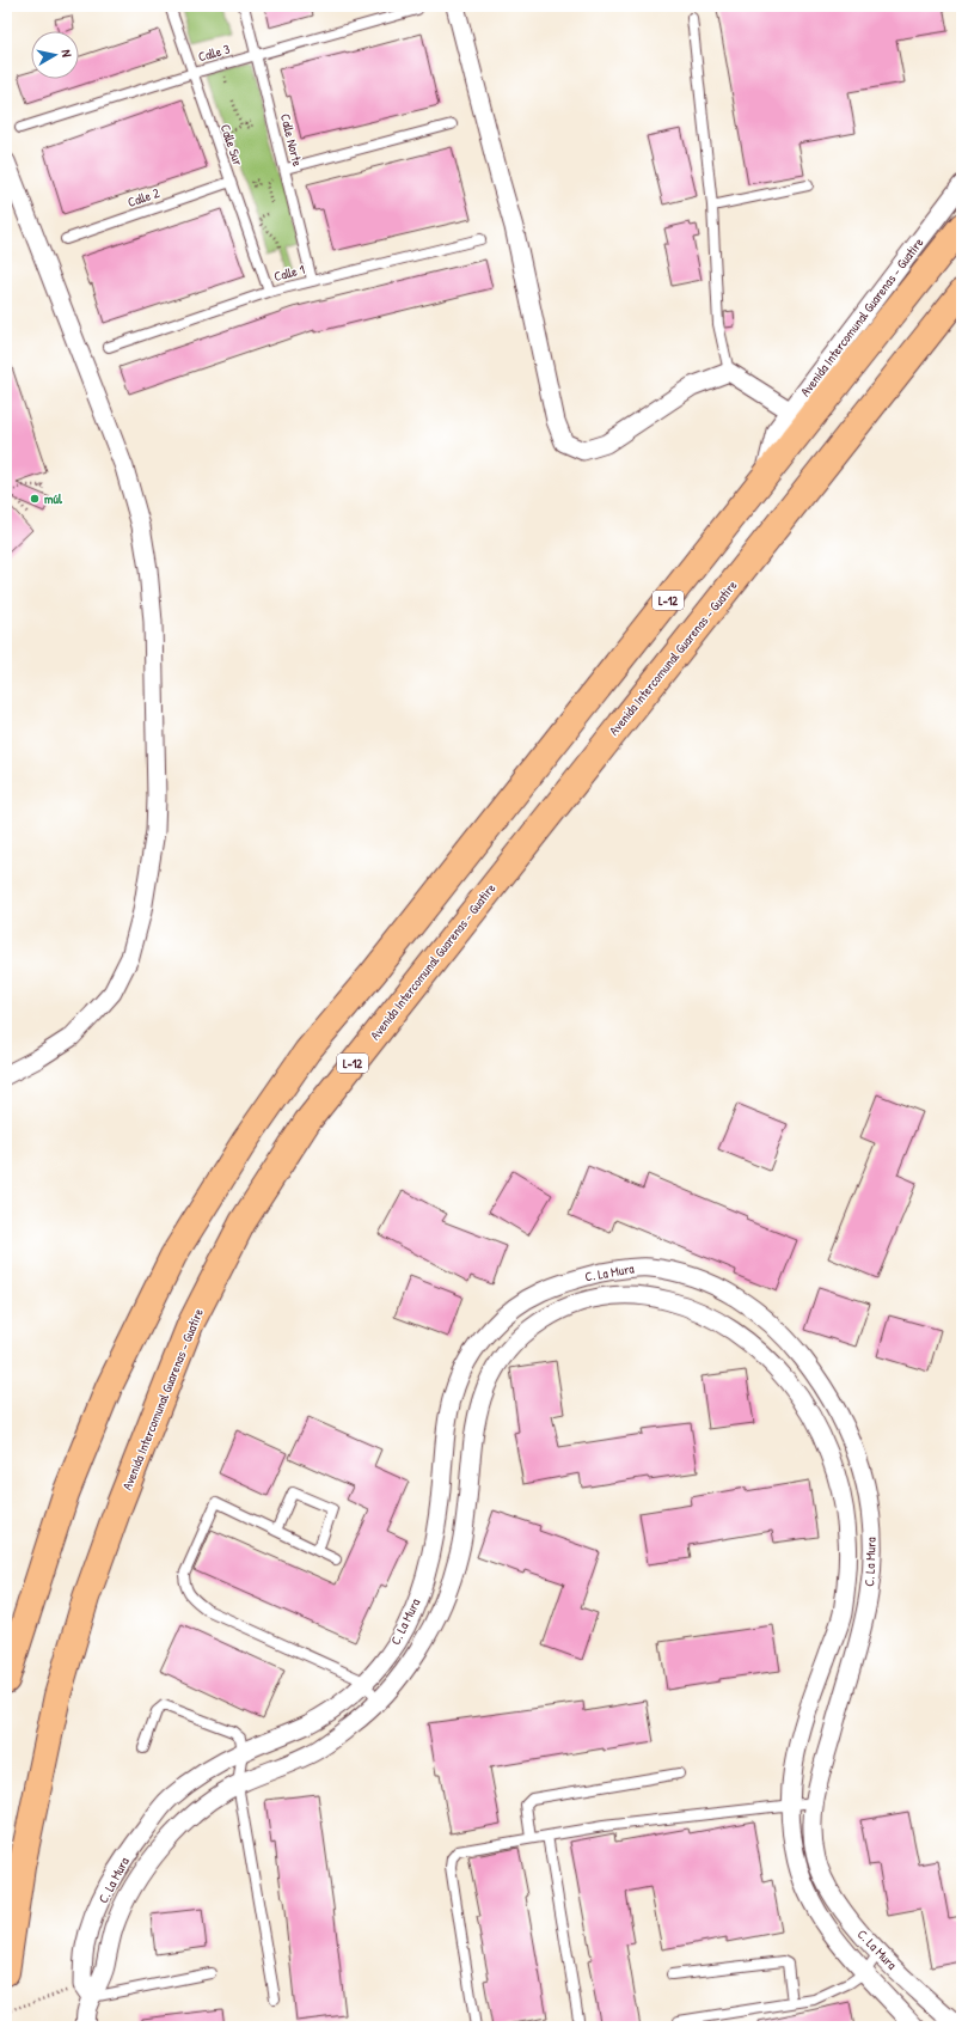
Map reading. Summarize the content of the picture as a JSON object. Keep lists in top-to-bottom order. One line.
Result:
{"streets":{"highway":["Avenida Intercomunal Guarenas - Guatire","L-12"],"street":["C. La Mura"],"lane":["Calle 3","Calle Norte","Calle Sur","Calle 2","Calle 1"]},"crossings":[["Calle 3","Calle Norte"],["Calle 3","Calle Sur"],["Calle Norte","Calle 1"],["Calle Sur","Calle 2"],["Calle Sur","Calle 1"]],"places":["múl"],"north":"right"}
